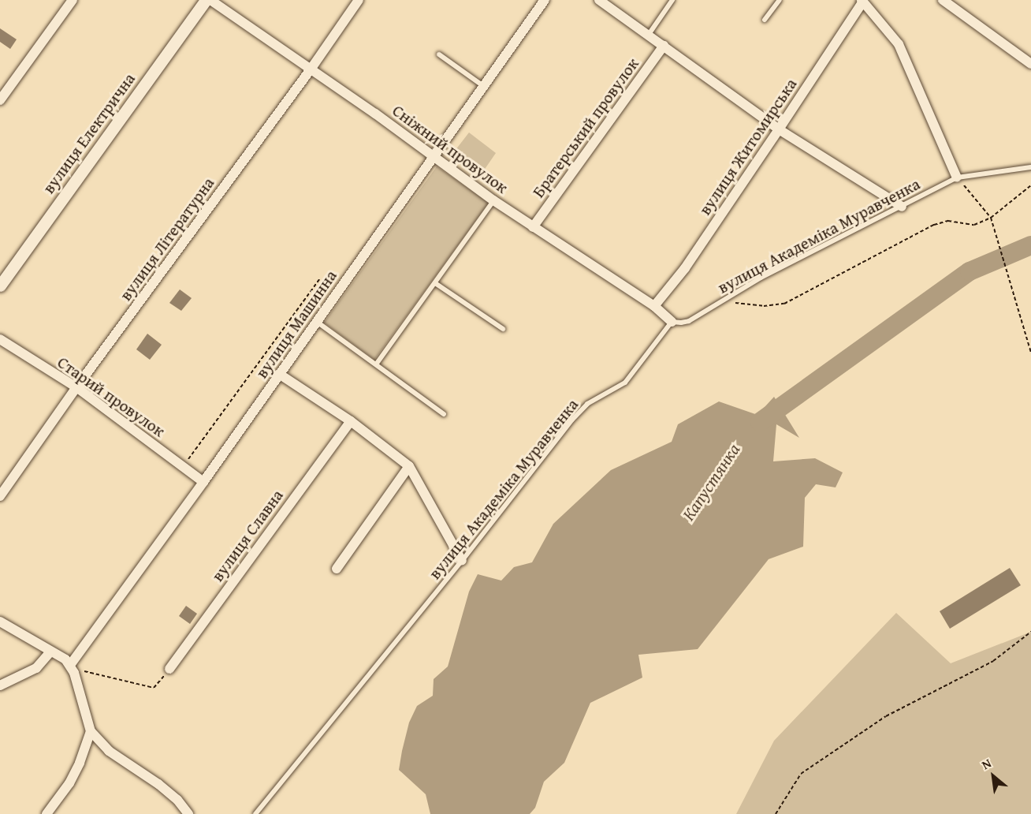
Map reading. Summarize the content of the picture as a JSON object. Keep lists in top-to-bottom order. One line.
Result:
{"streets":{"street":["Братерський провулок","вулиця Електрична","вулиця Житомирська","Сніжний провулок","вулиця Літературна","вулиця Машинна","Старий провулок","вулиця Славна"],"lane":["вулиця Академіка Муравченка"]},"crossings":[["Братерський провулок","Сніжний провулок"],["вулиця Житомирська","Сніжний провулок"],["Сніжний провулок","вулиця Академіка Муравченка"],["Сніжний провулок","вулиця Літературна"],["Сніжний провулок","вулиця Машинна"],["вулиця Літературна","Старий провулок"],["вулиця Машинна","Старий провулок"]],"water":["Капустянка"],"north":"top left"}
